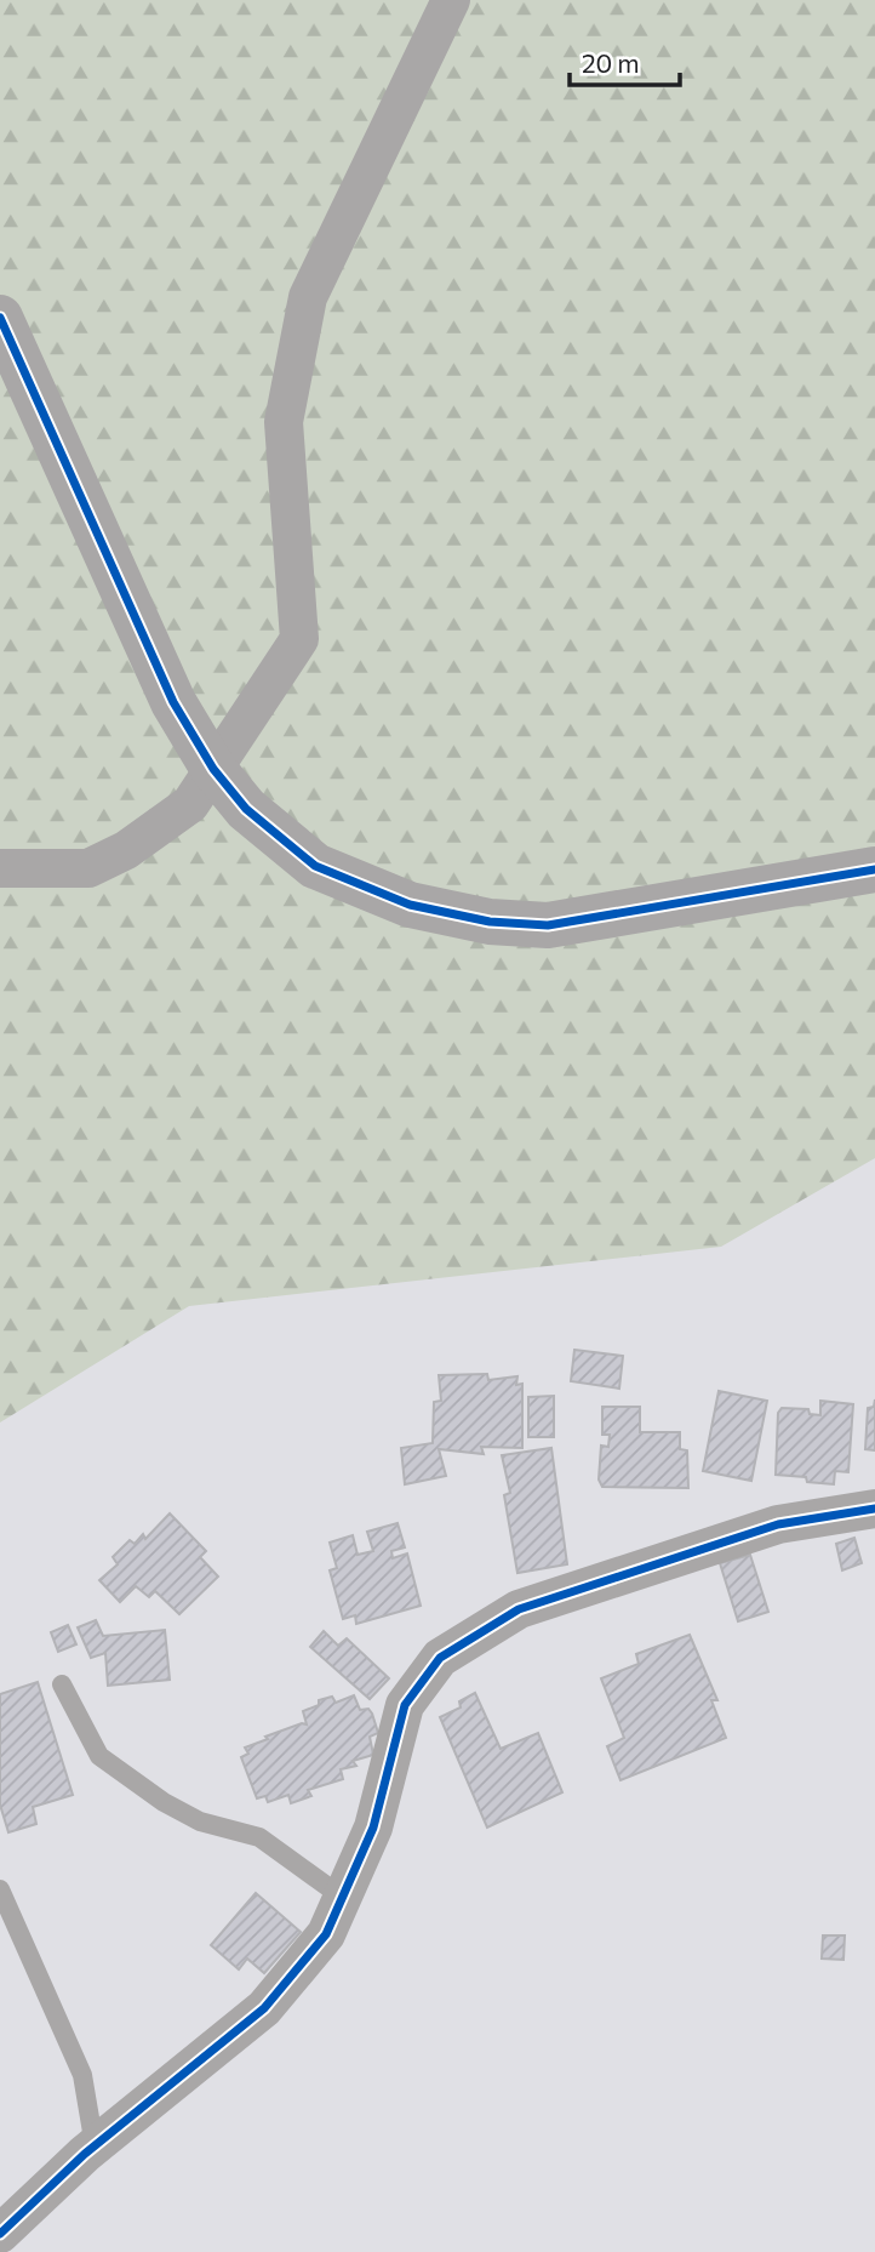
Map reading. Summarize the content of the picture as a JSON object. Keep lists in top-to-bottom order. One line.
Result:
{"scale_bar":"20 m"}
